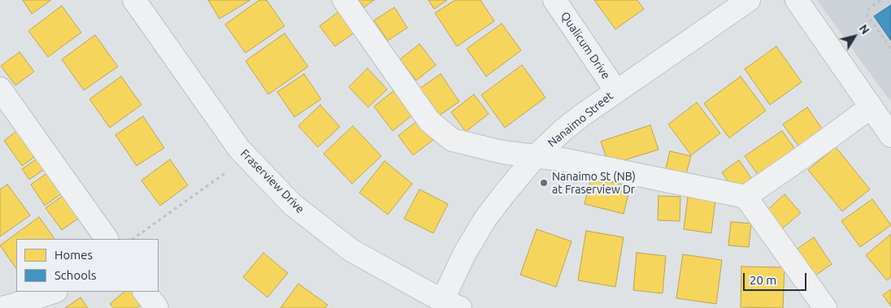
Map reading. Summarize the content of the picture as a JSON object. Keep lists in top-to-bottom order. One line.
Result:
{"streets":{"street":["Qualicum Drive","Nanaimo Street","Fraserview Drive"]},"crossings":[["Qualicum Drive","Nanaimo Street"],["Nanaimo Street","Fraserview Drive"]],"places":["Nanaimo St (NB) at Fraserview Dr"],"legend":["Homes","Schools"],"scale_bar":"20 m","north":"top right"}
